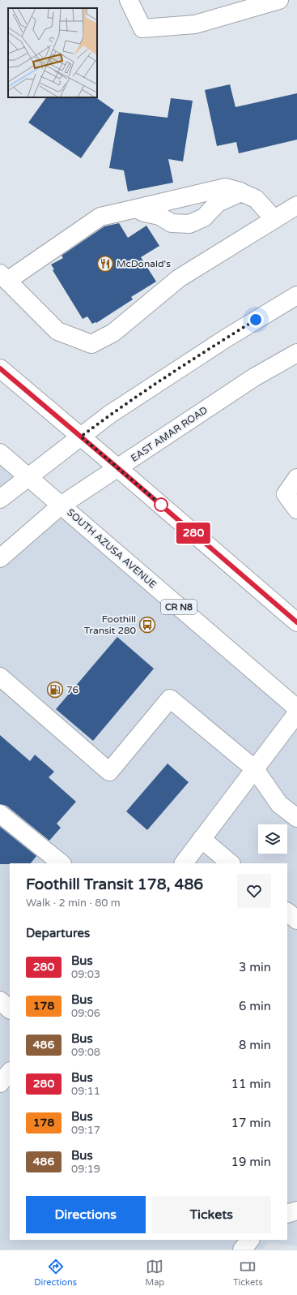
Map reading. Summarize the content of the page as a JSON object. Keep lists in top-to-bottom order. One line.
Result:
{"streets":{"main road":["EAST AMAR ROAD","SOUTH AZUSA AVENUE","CR N8"]},"crossings":[["EAST AMAR ROAD","SOUTH AZUSA AVENUE"]],"places":{"restaurant":["McDonald's"],"bus stop":["Foothill Transit 280"],"fuel station":["76"]},"lines":["bus line 280"],"page":{"on_map":"280","heading":[["Foothill Transit 178, 486","Walk · 2 min · 80 m"],"Departures"],"list":[{"mark":"280","name":"Bus","note":"09:03","value":"3 min"},{"mark":"178","name":"Bus","note":"09:06","value":"6 min"},{"mark":"486","name":"Bus","note":"09:08","value":"8 min"},{"mark":"280","name":"Bus","note":"09:11","value":"11 min"},{"mark":"178","name":"Bus","note":"09:17","value":"17 min"},{"mark":"486","name":"Bus","note":"09:19","value":"19 min"}],"buttons":["Directions","Tickets"],"tabs":["Directions","Map","Tickets"]}}
